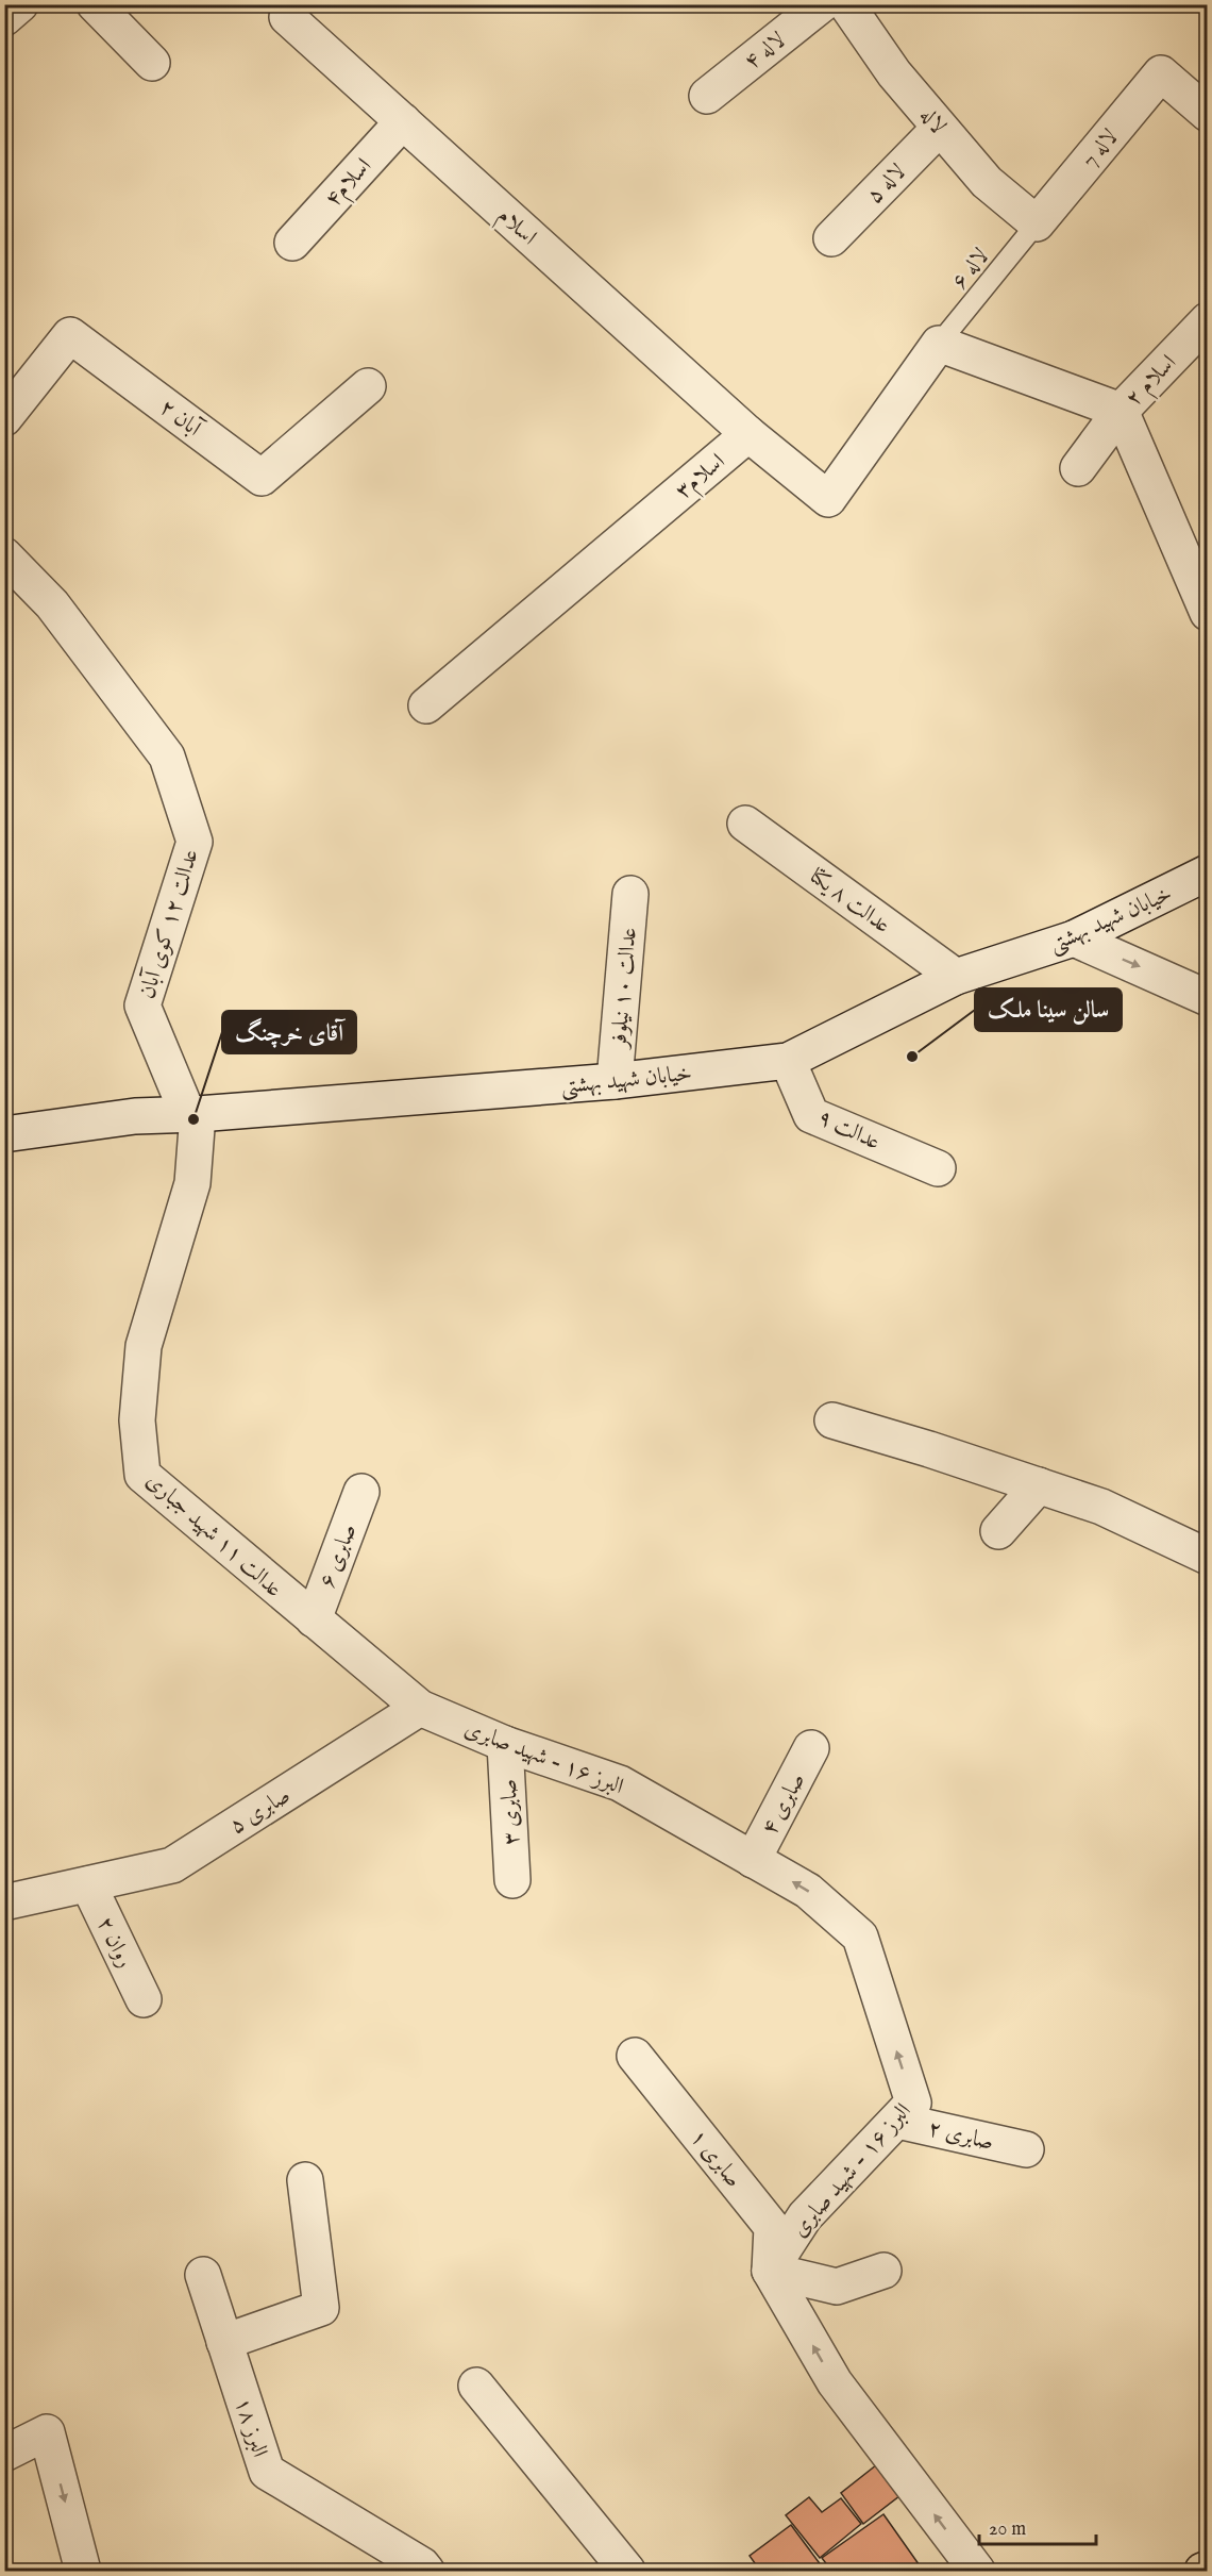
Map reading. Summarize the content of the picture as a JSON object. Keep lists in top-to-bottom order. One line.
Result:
{"streets":{"street":["لاله ۴","لاله","لاله 7","اسلام۴","لاله ۵","اسلام","اسلام ۲","آبان ۲","اسلام۳","عدالت ۸ یکتا","خیابان شهید بهشتی","عدالت ۱۲ کوی آبان","عدالت ۱۰ نیلوفر","عدالت ۹","عدالت ۱۱ شهید جباری","صابری ۶","البرز ۱۶ - شهید صابری","صابری ۴","صابری ۵","صابری ۳","روان ۲","صابری ۲","صابری ۱","البرز ۱۸"],"lane":["لاله ۶"]},"crossings":[["لاله","لاله 7"],["لاله","لاله ۵"],["لاله","لاله ۶"],["لاله 7","لاله ۶"],["اسلام۴","اسلام"],["اسلام","اسلام۳"],["عدالت ۸ یکتا","خیابان شهید بهشتی"],["خیابان شهید بهشتی","عدالت ۱۲ کوی آبان"],["خیابان شهید بهشتی","عدالت ۱۰ نیلوفر"],["خیابان شهید بهشتی","عدالت ۹"],["خیابان شهید بهشتی","عدالت ۱۱ شهید جباری"],["عدالت ۱۲ کوی آبان","عدالت ۱۱ شهید جباری"],["عدالت ۱۱ شهید جباری","صابری ۶"],["عدالت ۱۱ شهید جباری","البرز ۱۶ - شهید صابری"],["عدالت ۱۱ شهید جباری","صابری ۵"],["البرز ۱۶ - شهید صابری","صابری ۴"],["البرز ۱۶ - شهید صابری","صابری ۵"],["البرز ۱۶ - شهید صابری","صابری ۳"],["البرز ۱۶ - شهید صابری","صابری ۲"],["البرز ۱۶ - شهید صابری","صابری ۱"],["صابری ۵","روان ۲"]],"places":["سالن سینا ملک","آقای خرچنگ"],"scale_bar":"20 m"}
